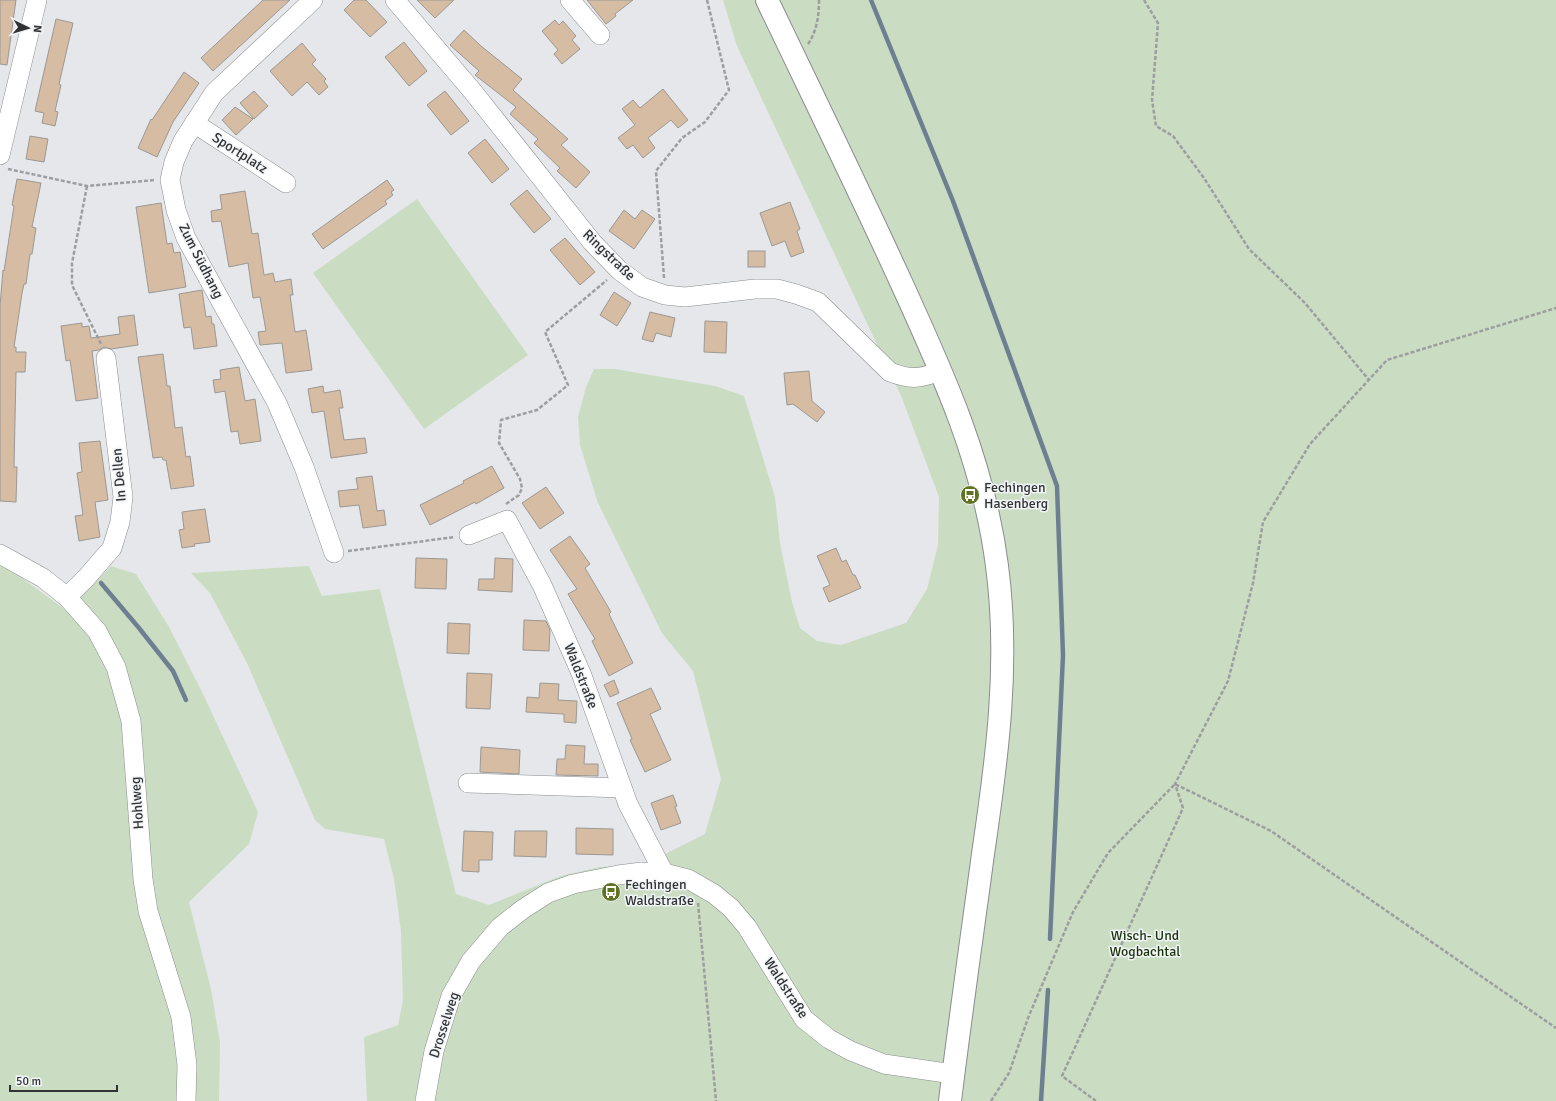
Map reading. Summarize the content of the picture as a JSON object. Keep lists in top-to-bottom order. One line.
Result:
{"streets":{"street":["Sportplatz","Ringstraße","Zum Südhang","In Dellen","Waldstraße","Hohlweg","Drosselweg"]},"crossings":[["Sportplatz","Zum Südhang"],["In Dellen","Hohlweg"],["Waldstraße","Drosselweg"]],"parks":["Wisch- Und Wogbachtal"],"places":{"bus stop":["Fechingen Hasenberg","Fechingen Waldstraße"]},"scale_bar":"50 m","north":"right"}
